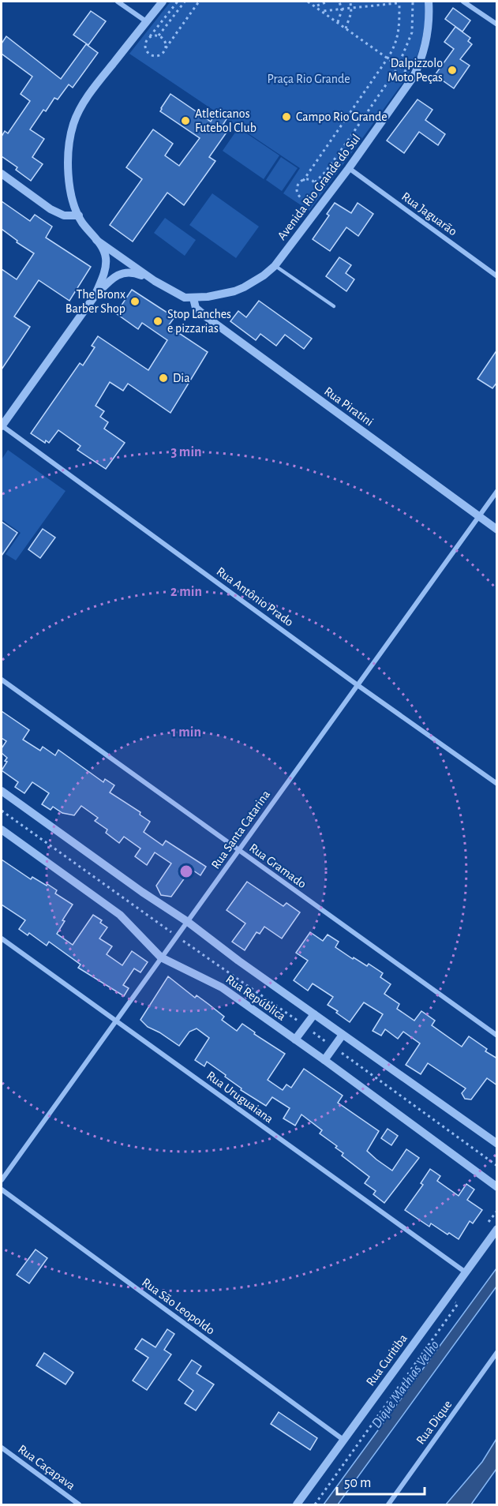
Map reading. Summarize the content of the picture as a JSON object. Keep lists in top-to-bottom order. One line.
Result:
{"streets":{"street":["Avenida Rio Grande do Sul","Rua Jaguarão","Rua Piratini","Rua Antônio Prado","Rua Santa Catarina","Rua Gramado","Rua República","Rua Uruguaiana","Rua São Leopoldo","Rua Curitiba","Rua Dique","Rua Caçapava"]},"crossings":[["Avenida Rio Grande do Sul","Rua Jaguarão"],["Avenida Rio Grande do Sul","Rua Piratini"],["Avenida Rio Grande do Sul","Rua Antônio Prado"],["Rua Piratini","Rua Santa Catarina"],["Rua Antônio Prado","Rua Santa Catarina"],["Rua Santa Catarina","Rua Gramado"],["Rua Santa Catarina","Rua República"],["Rua Santa Catarina","Rua Uruguaiana"],["Rua Uruguaiana","Rua Curitiba"],["Rua São Leopoldo","Rua Curitiba"]],"water":["Dique Mathias Velho"],"parks":["Praça Rio Grande"],"places":["Dalpizzolo Moto Peças","Campo Rio Grande","Atleticanos Futebol Club","The Bronx Barber Shop","Stop Lanches e pizzarias","Dia"],"scale_bar":"50 m","rings":["3 min","2 min","1 min"]}
